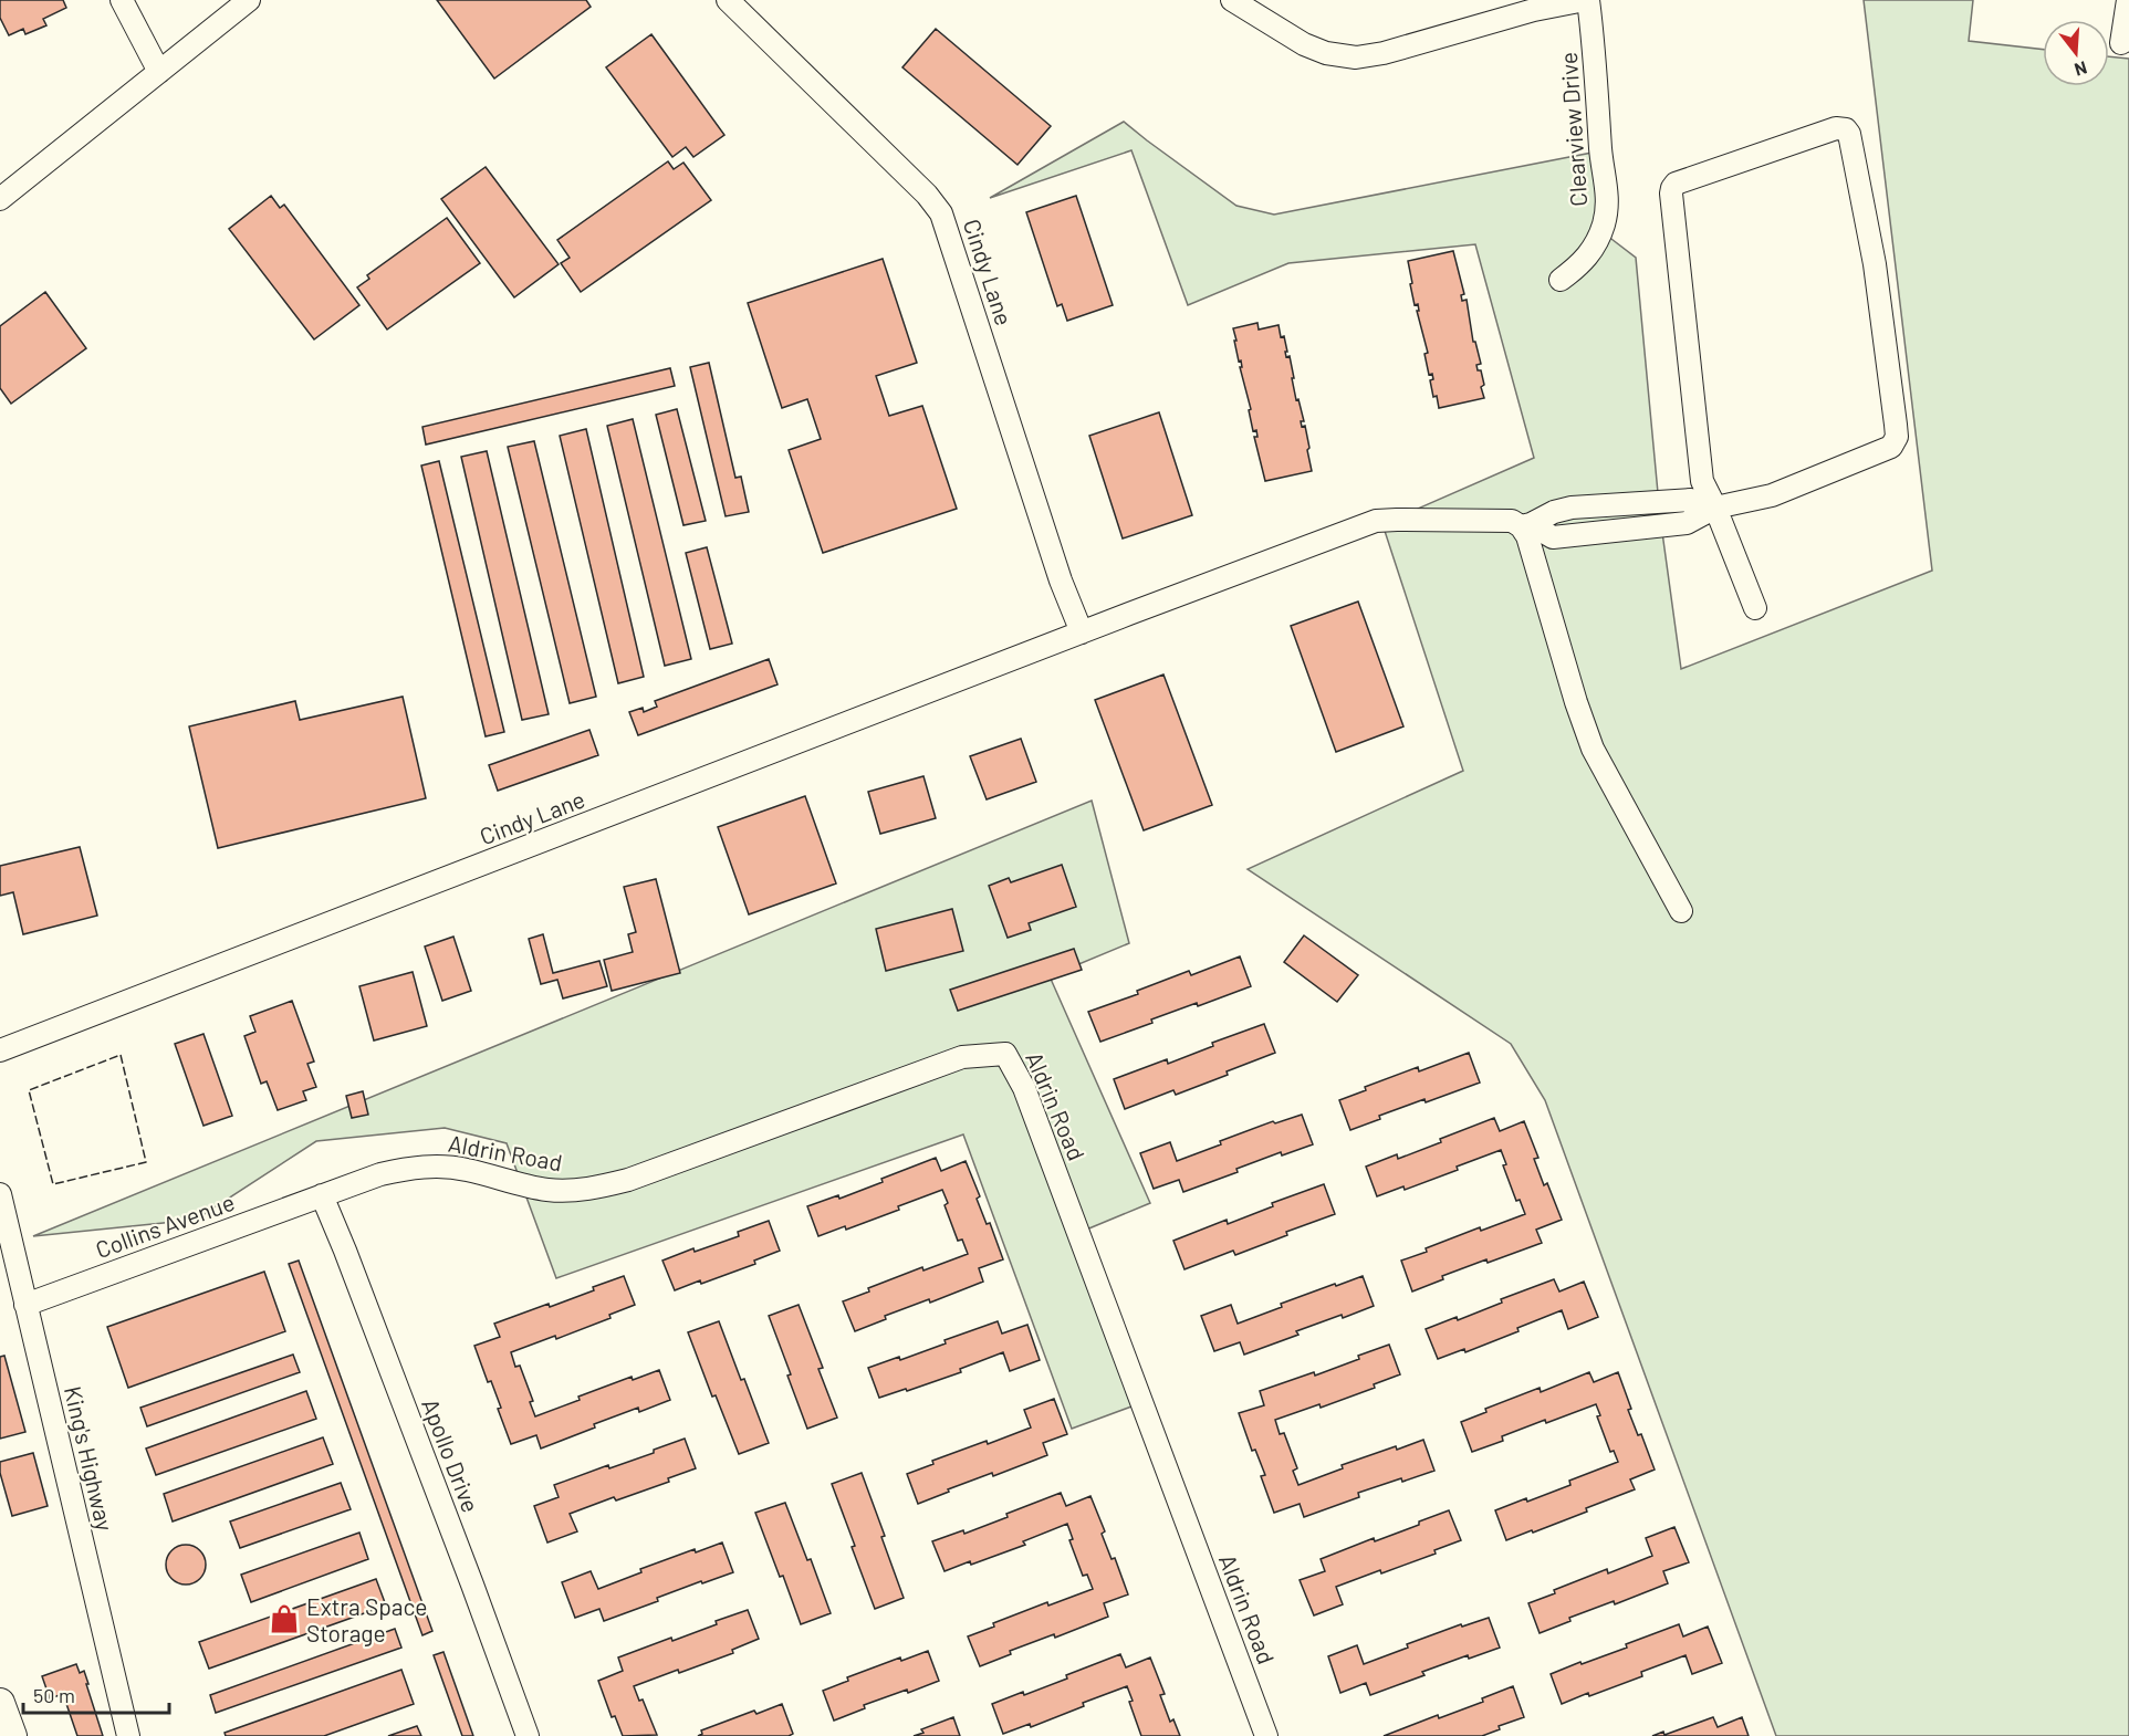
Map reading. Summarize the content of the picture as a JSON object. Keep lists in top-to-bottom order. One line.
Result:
{"streets":{"street":["Clearview Drive","Cindy Lane","Aldrin Road","Collins Avenue","Apollo Drive","King's Highway"]},"crossings":[["Aldrin Road","Collins Avenue"],["Aldrin Road","Apollo Drive"],["Collins Avenue","Apollo Drive"],["Collins Avenue","King's Highway"]],"places":{"shop":["Extra Space Storage"]},"scale_bar":"50 m","north":"bottom"}
